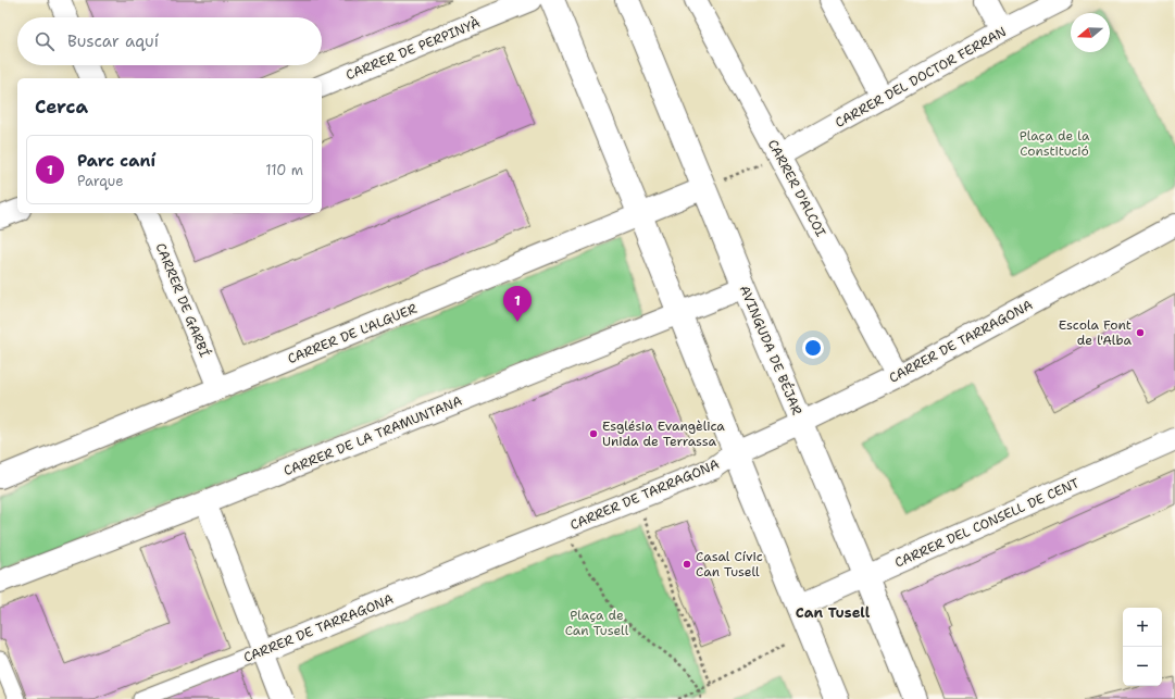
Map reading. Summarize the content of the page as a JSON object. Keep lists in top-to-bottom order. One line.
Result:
{"streets":{"main road":["AVINGUDA DE BÉJAR"],"street":["CARRER DE PERPINYÀ","CARRER DEL DOCTOR FERRAN","CARRER D'ALCOI","CARRER DE GARBÍ","CARRER DE L'ALGUER","CARRER DE TARRAGONA","CARRER DE LA TRAMUNTANA","CARRER DEL CONSELL DE CENT"]},"crossings":[["CARRER DEL DOCTOR FERRAN","CARRER D'ALCOI"],["CARRER D'ALCOI","CARRER DE TARRAGONA"],["CARRER DE GARBÍ","CARRER DE L'ALGUER"],["CARRER DE L'ALGUER","AVINGUDA DE BÉJAR"],["CARRER DE TARRAGONA","AVINGUDA DE BÉJAR"],["AVINGUDA DE BÉJAR","CARRER DE LA TRAMUNTANA"],["AVINGUDA DE BÉJAR","CARRER DEL CONSELL DE CENT"]],"districts":["Can Tusell"],"parks":["Plaça de la Constitució","Plaça de Can Tusell"],"places":["Escola Font de l'Alba","Església Evangèlica Unida de Terrassa","Casal Cívic Can Tusell"],"north":"left","page":{"search":"Buscar aquí","heading":"Cerca","list":[{"mark":"1","name":"Parc caní","note":"Parque","value":"110 m"}],"pins":"1","map_buttons":["+","−"]}}
